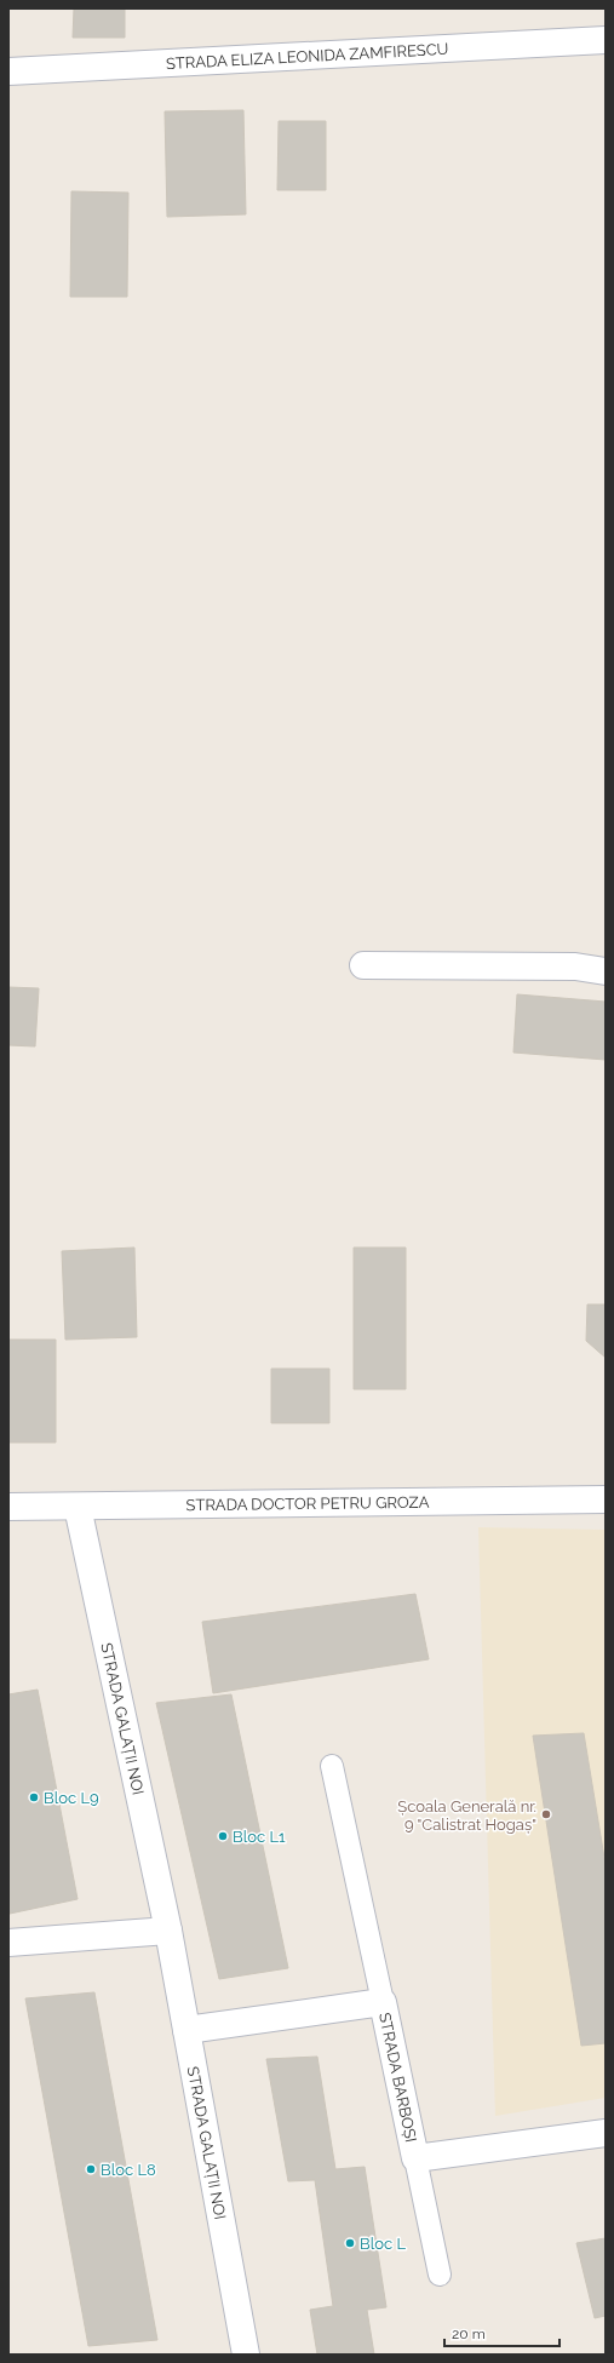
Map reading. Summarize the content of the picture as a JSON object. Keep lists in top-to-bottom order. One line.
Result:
{"streets":{"street":["STRADA ELIZA LEONIDA ZAMFIRESCU","STRADA DOCTOR PETRU GROZA","STRADA GALAȚII NOI","STRADA BARBOȘI"]},"crossings":[["STRADA DOCTOR PETRU GROZA","STRADA GALAȚII NOI"],["STRADA GALAȚII NOI","STRADA BARBOȘI"]],"places":["Bloc L9","Școala Generală nr. 9 \"Calistrat Hogaș\"","Bloc L1","Bloc L8","Bloc L"],"scale_bar":"20 m"}
